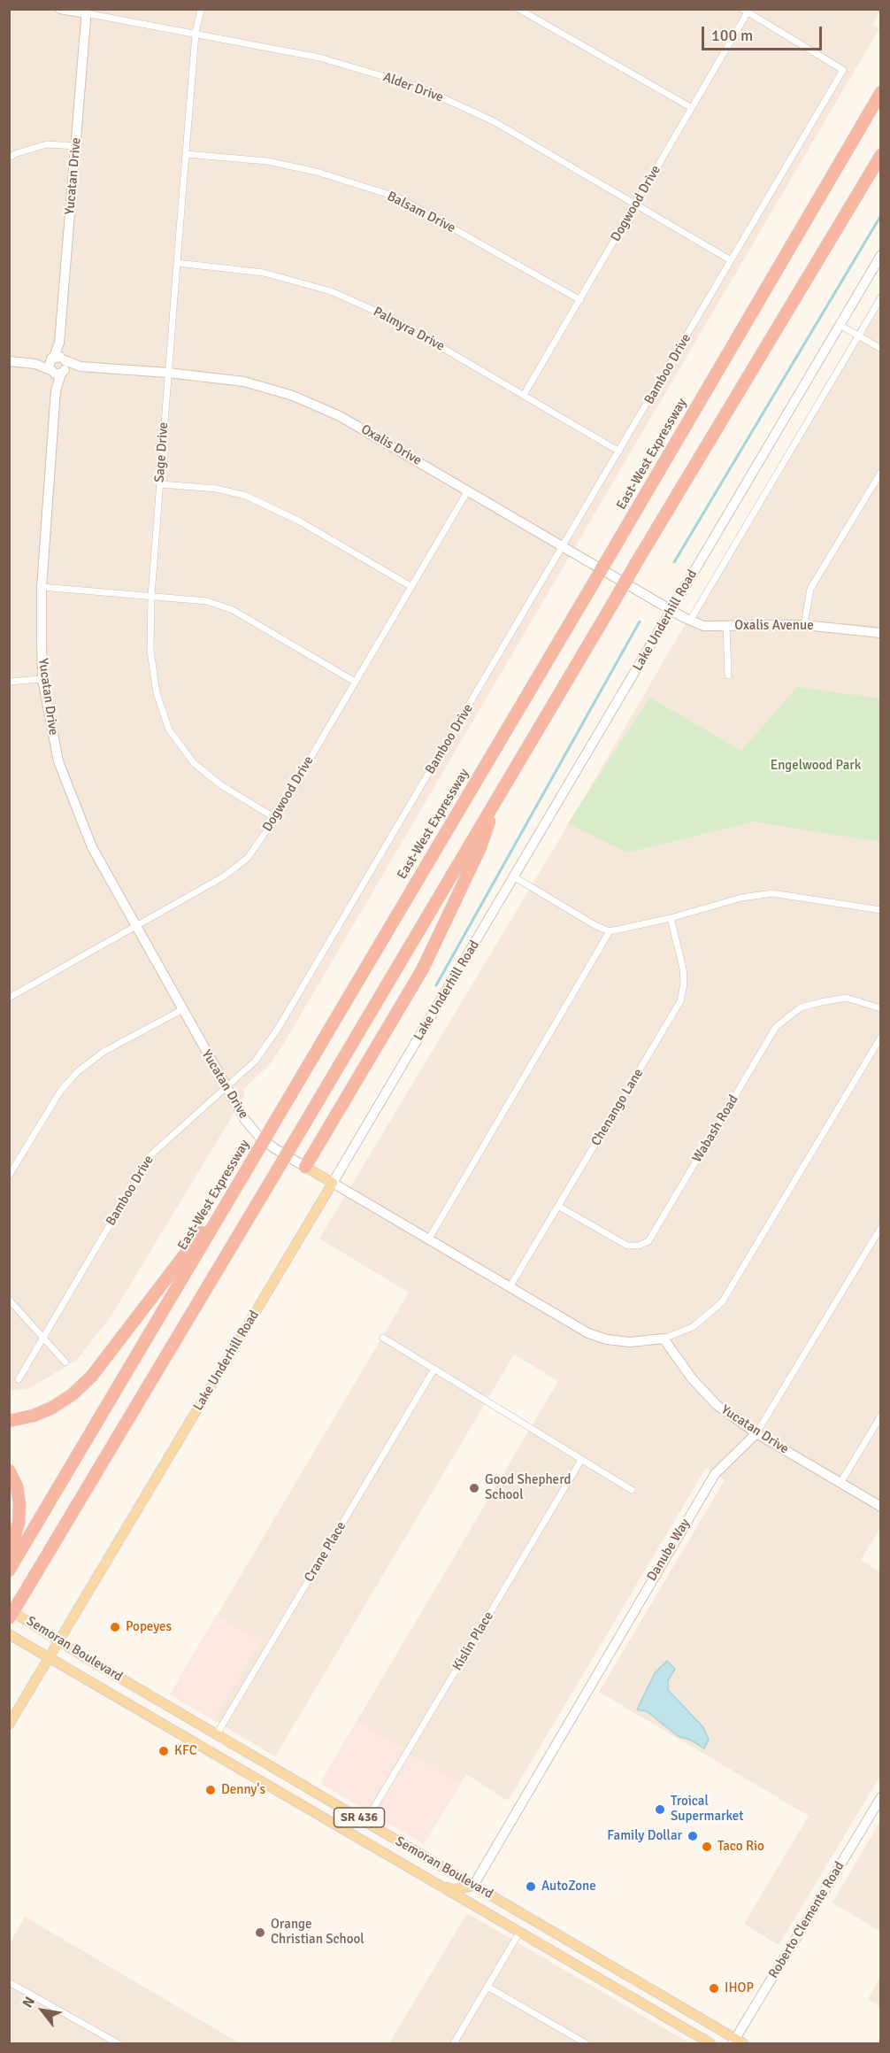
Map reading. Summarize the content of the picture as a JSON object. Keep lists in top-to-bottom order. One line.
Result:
{"streets":{"highway":["East-West Expressway"],"main road":["Yucatan Drive","Lake Underhill Road","Semoran Boulevard","SR 436"],"street":["Alder Drive","Dogwood Drive","Balsam Drive","Palmyra Drive","Bamboo Drive","Oxalis Drive","Sage Drive","Oxalis Avenue","Chenango Lane","Wabash Road","Danube Way","Crane Place","Kislin Place","Roberto Clemente Road"]},"crossings":[["Alder Drive","Yucatan Drive"],["Alder Drive","Dogwood Drive"],["Alder Drive","Bamboo Drive"],["Alder Drive","Sage Drive"],["Yucatan Drive","Dogwood Drive"],["Yucatan Drive","Bamboo Drive"],["Yucatan Drive","Oxalis Drive"],["Yucatan Drive","Lake Underhill Road"],["Yucatan Drive","Chenango Lane"],["Yucatan Drive","Danube Way"],["Dogwood Drive","Balsam Drive"],["Dogwood Drive","Palmyra Drive"],["Dogwood Drive","Bamboo Drive"],["Dogwood Drive","Oxalis Drive"],["Dogwood Drive","Sage Drive"],["Balsam Drive","Sage Drive"],["Palmyra Drive","Bamboo Drive"],["Palmyra Drive","Sage Drive"],["Bamboo Drive","Oxalis Drive"],["Oxalis Drive","Sage Drive"],["Oxalis Drive","Lake Underhill Road"],["Oxalis Drive","Oxalis Avenue"],["Lake Underhill Road","Oxalis Avenue"],["Lake Underhill Road","Semoran Boulevard"],["Chenango Lane","Wabash Road"],["Danube Way","Semoran Boulevard"],["Crane Place","Semoran Boulevard"],["Kislin Place","Semoran Boulevard"],["Semoran Boulevard","Roberto Clemente Road"]],"parks":["Engelwood Park"],"places":["Good Shepherd School","Popeyes","KFC","Denny's","Troical Supermarket","Family Dollar","Taco Rio","AutoZone","Orange Christian School","IHOP"],"scale_bar":"100 m","north":"top left"}
